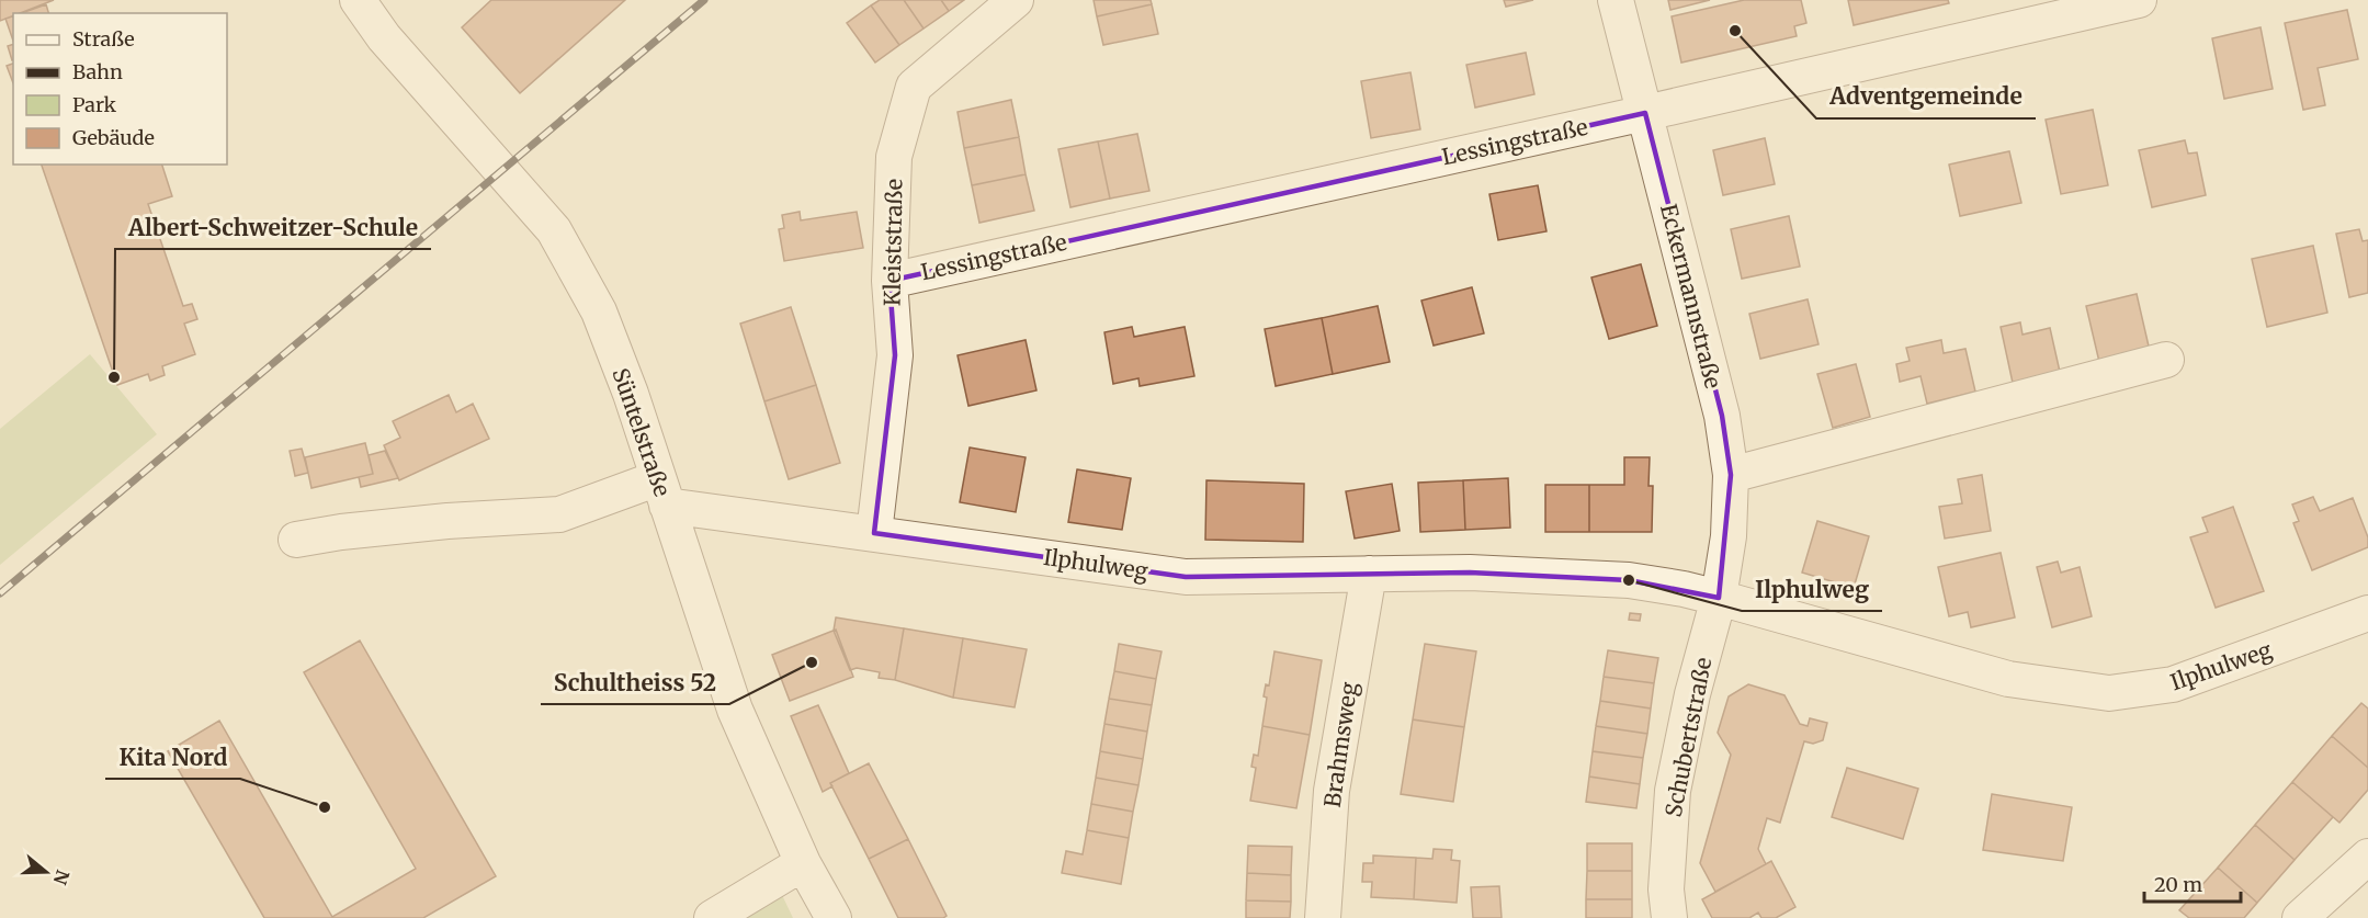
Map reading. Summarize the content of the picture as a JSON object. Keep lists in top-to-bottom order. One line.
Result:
{"streets":{"street":["Lessingstraße","Kleiststraße","Eckermannstraße","Süntelstraße","Ilphulweg","Schubertstraße","Brahmsweg"]},"crossings":[["Lessingstraße","Kleiststraße"],["Lessingstraße","Eckermannstraße"],["Kleiststraße","Ilphulweg"],["Eckermannstraße","Ilphulweg"],["Eckermannstraße","Schubertstraße"],["Süntelstraße","Ilphulweg"],["Ilphulweg","Schubertstraße"],["Ilphulweg","Brahmsweg"]],"places":["Adventgemeinde","Albert-Schweitzer-Schule","Ilphulweg","Schultheiss 52","Kita Nord"],"legend":["Straße","Bahn","Park","Gebäude"],"scale_bar":"20 m","north":"right"}
